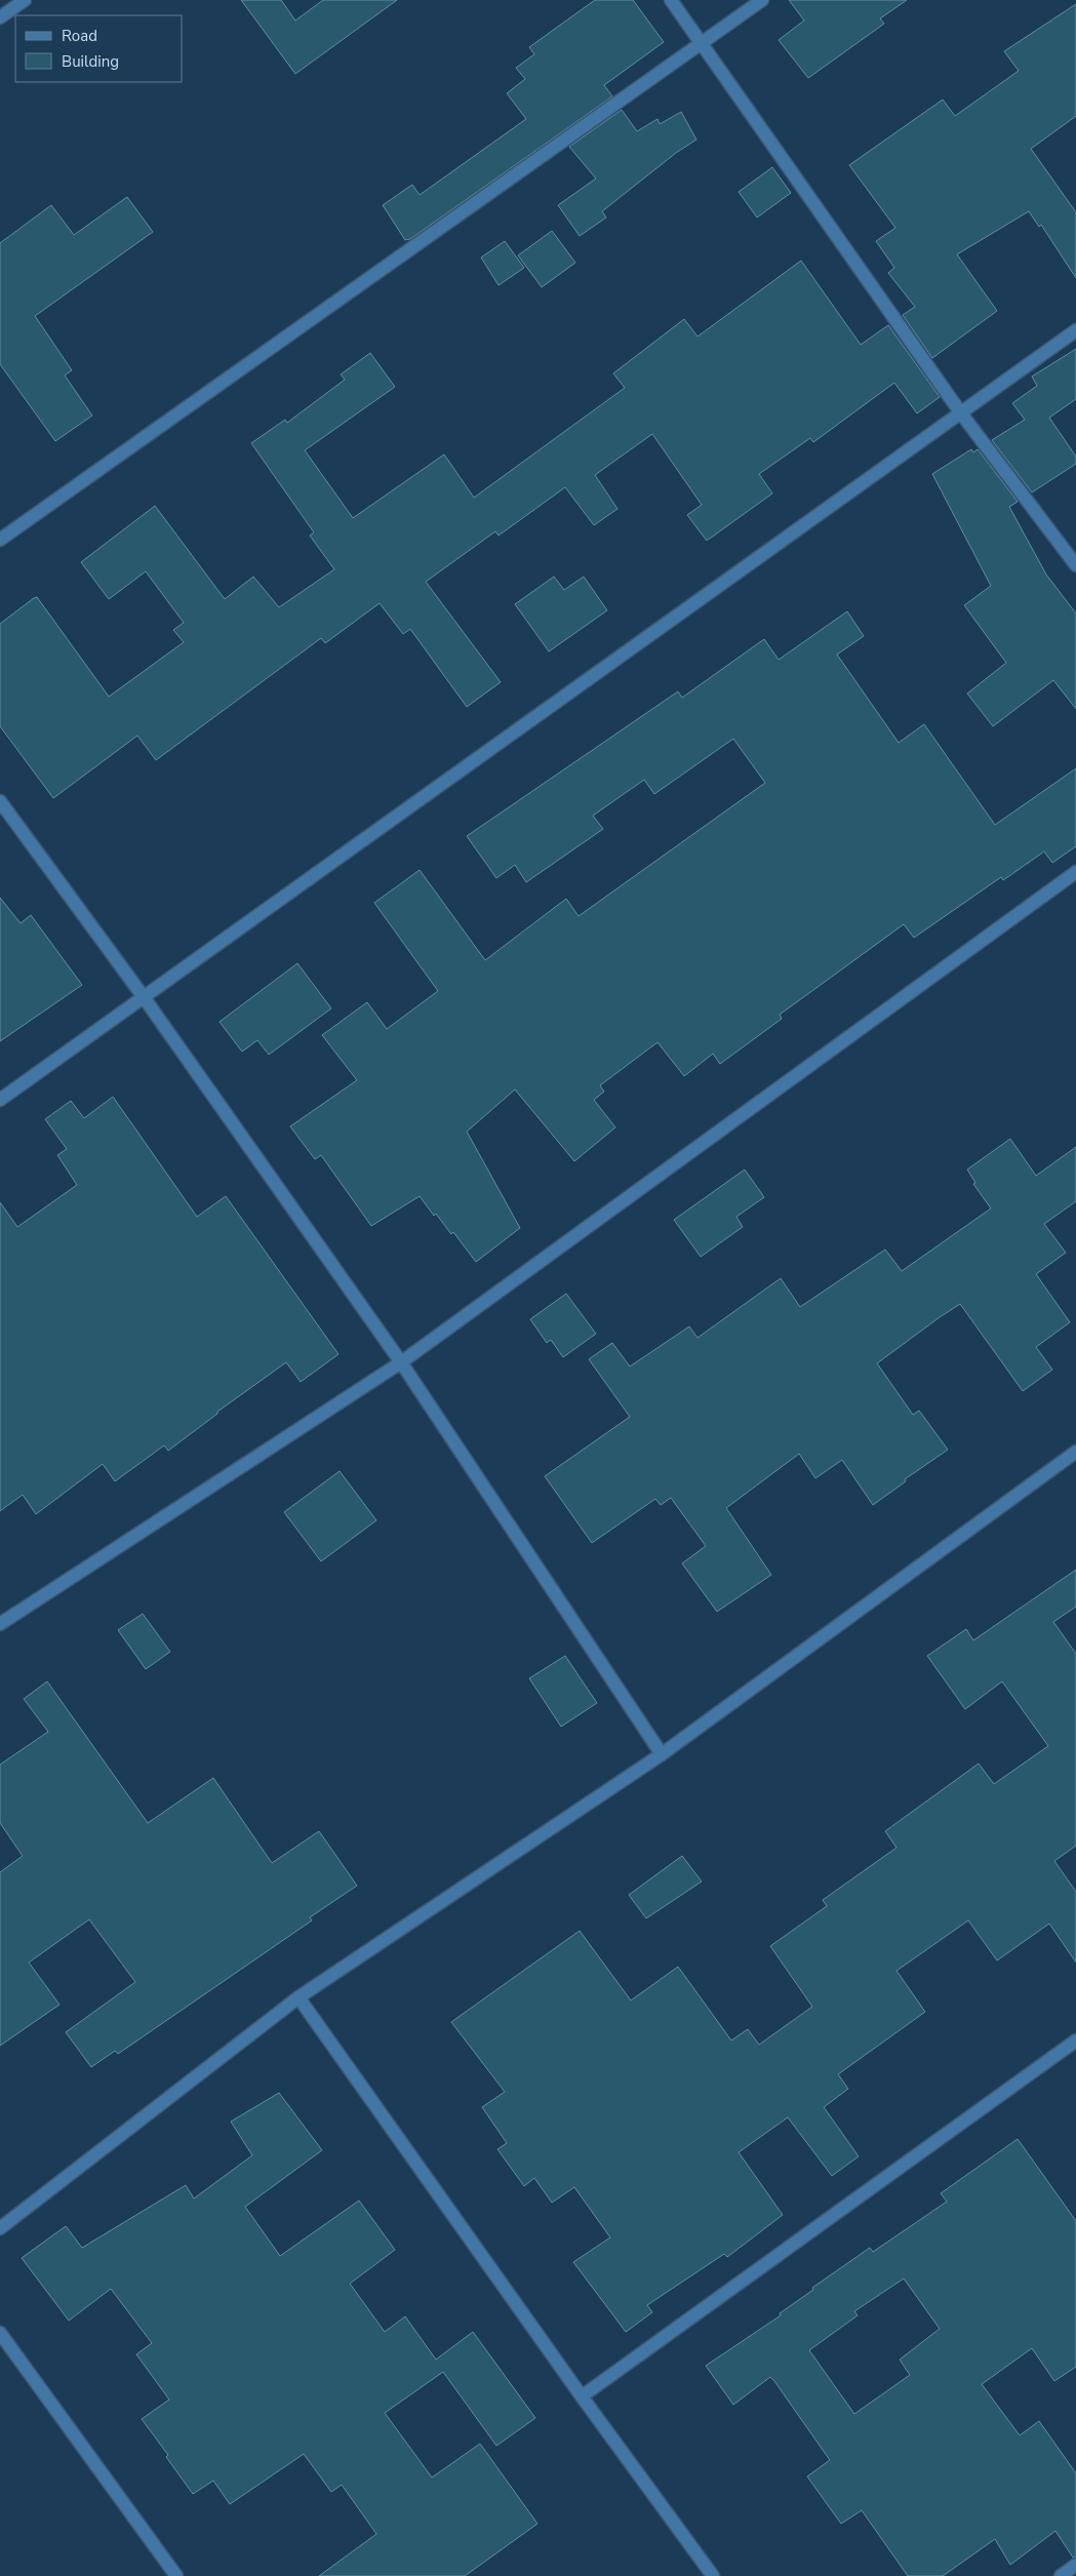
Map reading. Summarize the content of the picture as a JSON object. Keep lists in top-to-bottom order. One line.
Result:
{"legend":["Road","Building"]}
